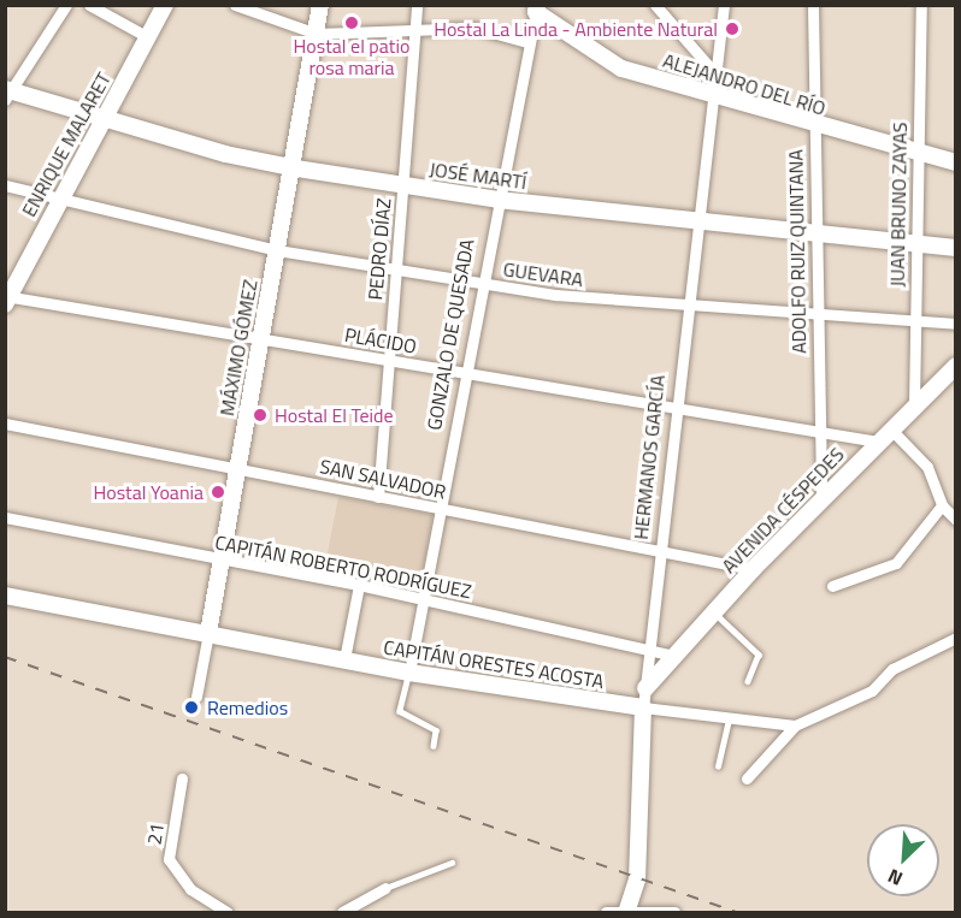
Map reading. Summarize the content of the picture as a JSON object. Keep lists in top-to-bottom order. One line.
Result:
{"streets":{"street":["ALEJANDRO DEL RÍO","ENRIQUE MALARET","JOSÉ MARTÍ","JUAN BRUNO ZAYAS","PEDRO DÍAZ","ADOLFO RUIZ QUINTANA","GUEVARA","GONZALO DE QUESADA","PLÁCIDO","MÁXIMO GÓMEZ","HERMANOS GARCÍA","SAN SALVADOR","AVENIDA CÉSPEDES","CAPITÁN ROBERTO RODRÍGUEZ","CAPITÁN ORESTES ACOSTA","21"]},"crossings":[["ALEJANDRO DEL RÍO","JUAN BRUNO ZAYAS"],["ALEJANDRO DEL RÍO","ADOLFO RUIZ QUINTANA"],["ALEJANDRO DEL RÍO","GONZALO DE QUESADA"],["ALEJANDRO DEL RÍO","HERMANOS GARCÍA"],["ENRIQUE MALARET","JOSÉ MARTÍ"],["ENRIQUE MALARET","GUEVARA"],["ENRIQUE MALARET","PLÁCIDO"],["JOSÉ MARTÍ","JUAN BRUNO ZAYAS"],["JOSÉ MARTÍ","PEDRO DÍAZ"],["JOSÉ MARTÍ","ADOLFO RUIZ QUINTANA"],["JOSÉ MARTÍ","GONZALO DE QUESADA"],["JOSÉ MARTÍ","MÁXIMO GÓMEZ"],["JOSÉ MARTÍ","HERMANOS GARCÍA"],["JUAN BRUNO ZAYAS","GUEVARA"],["JUAN BRUNO ZAYAS","AVENIDA CÉSPEDES"],["PEDRO DÍAZ","GUEVARA"],["PEDRO DÍAZ","PLÁCIDO"],["PEDRO DÍAZ","SAN SALVADOR"],["ADOLFO RUIZ QUINTANA","GUEVARA"],["ADOLFO RUIZ QUINTANA","PLÁCIDO"],["ADOLFO RUIZ QUINTANA","AVENIDA CÉSPEDES"],["GUEVARA","GONZALO DE QUESADA"],["GUEVARA","MÁXIMO GÓMEZ"],["GUEVARA","HERMANOS GARCÍA"],["GONZALO DE QUESADA","PLÁCIDO"],["GONZALO DE QUESADA","SAN SALVADOR"],["GONZALO DE QUESADA","CAPITÁN ROBERTO RODRÍGUEZ"],["GONZALO DE QUESADA","CAPITÁN ORESTES ACOSTA"],["PLÁCIDO","MÁXIMO GÓMEZ"],["PLÁCIDO","HERMANOS GARCÍA"],["PLÁCIDO","AVENIDA CÉSPEDES"],["MÁXIMO GÓMEZ","SAN SALVADOR"],["MÁXIMO GÓMEZ","CAPITÁN ROBERTO RODRÍGUEZ"],["MÁXIMO GÓMEZ","CAPITÁN ORESTES ACOSTA"],["HERMANOS GARCÍA","SAN SALVADOR"],["HERMANOS GARCÍA","AVENIDA CÉSPEDES"],["HERMANOS GARCÍA","CAPITÁN ROBERTO RODRÍGUEZ"],["HERMANOS GARCÍA","CAPITÁN ORESTES ACOSTA"],["SAN SALVADOR","AVENIDA CÉSPEDES"],["AVENIDA CÉSPEDES","CAPITÁN ROBERTO RODRÍGUEZ"]],"places":["Hostal el patio rosa maria","Hostal La Linda - Ambiente Natural","Hostal El Teide","Hostal Yoania","Remedios"],"north":"bottom left"}
